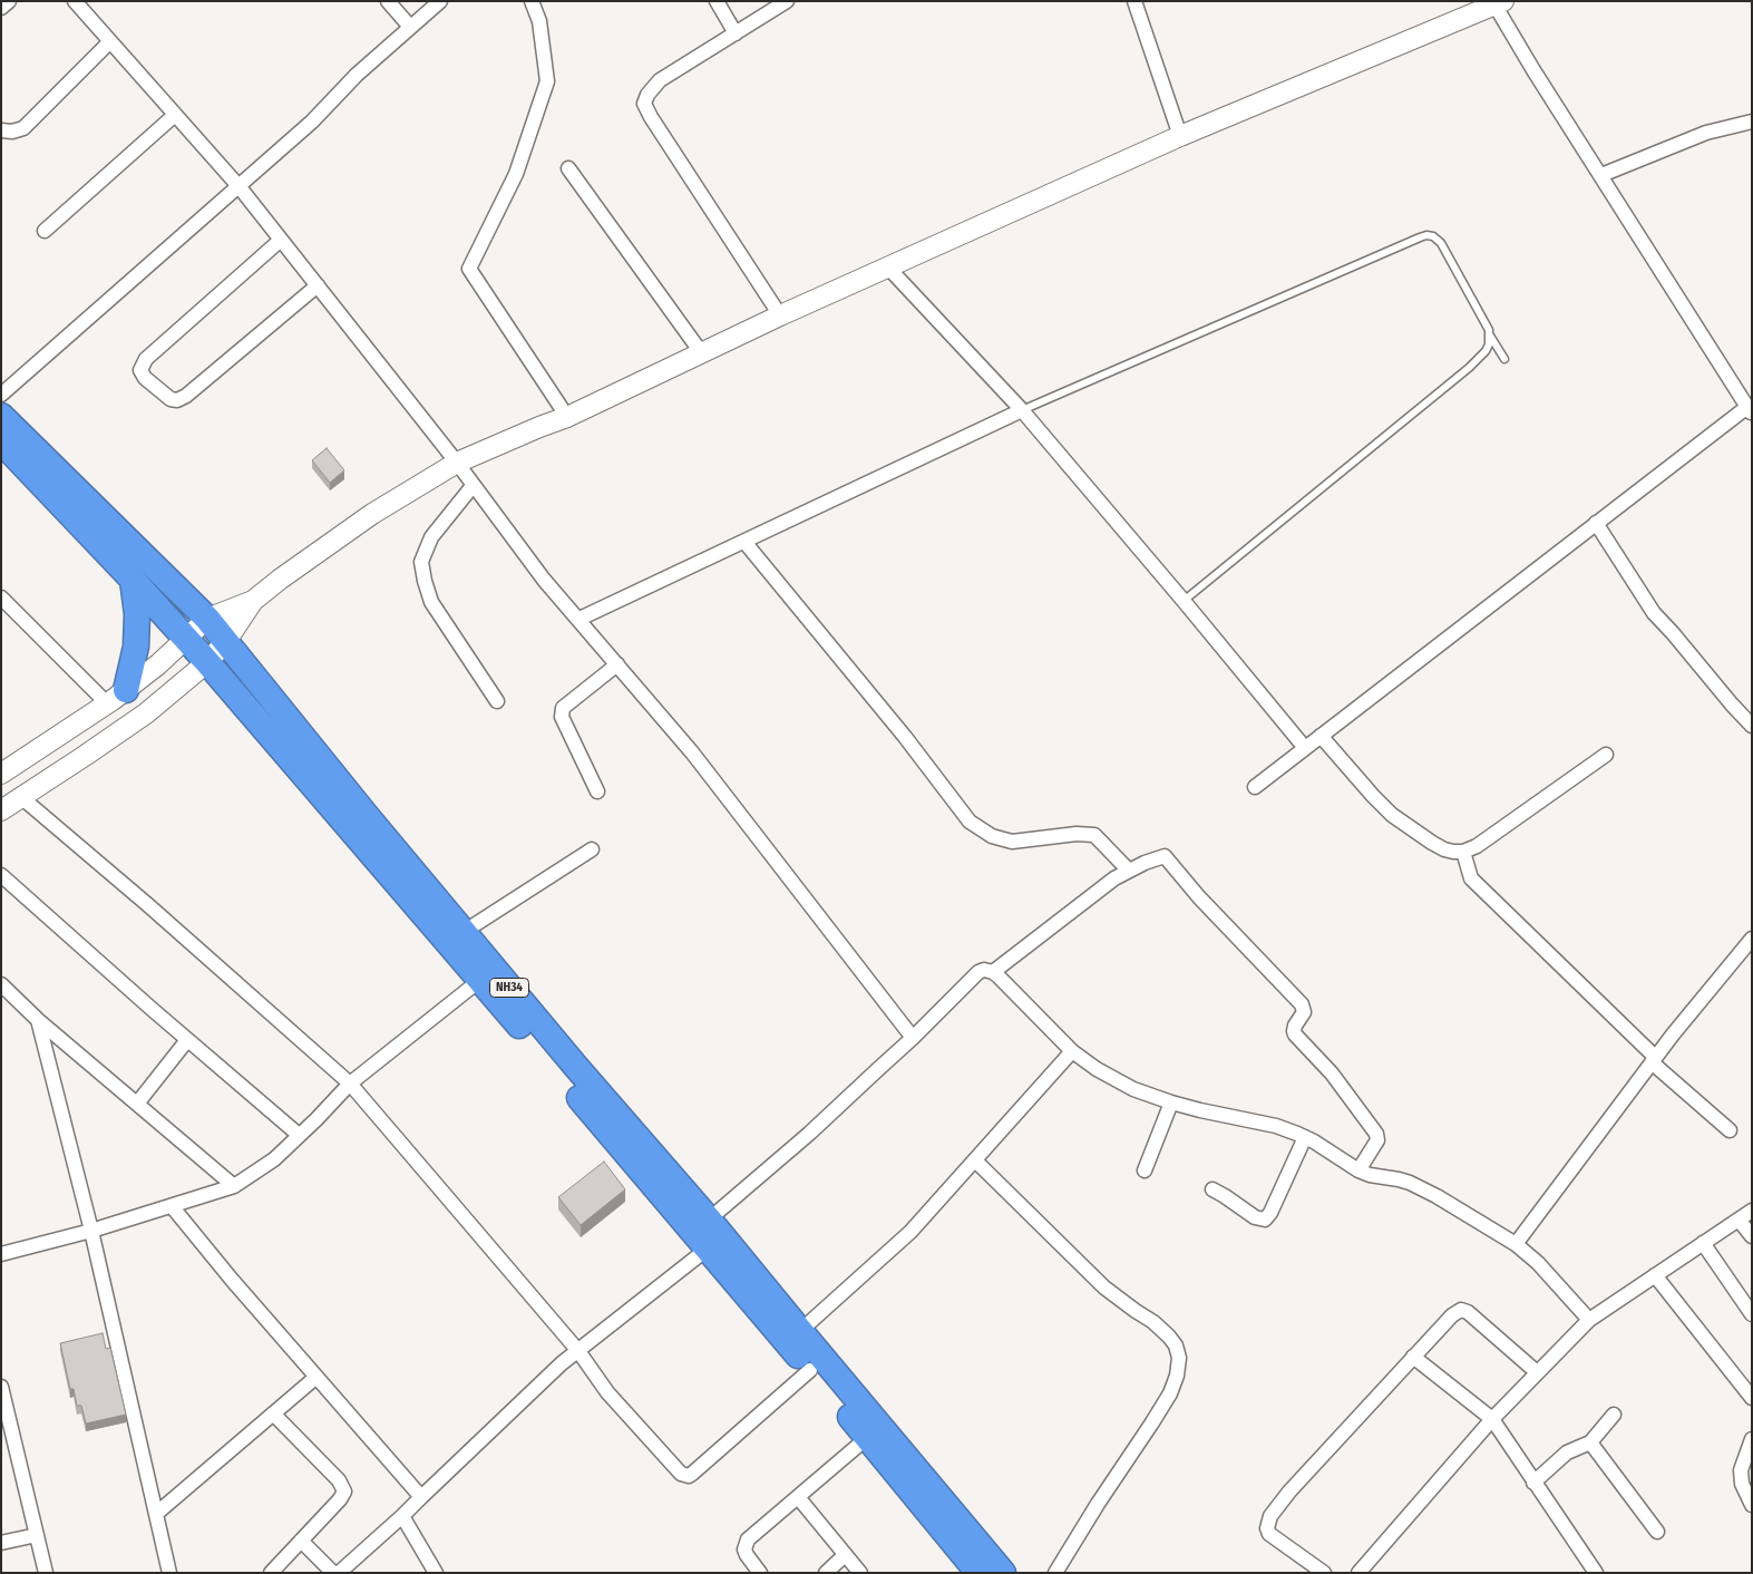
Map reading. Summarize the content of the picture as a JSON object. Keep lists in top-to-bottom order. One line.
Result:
{"streets":{"highway":["NH34"]}}
